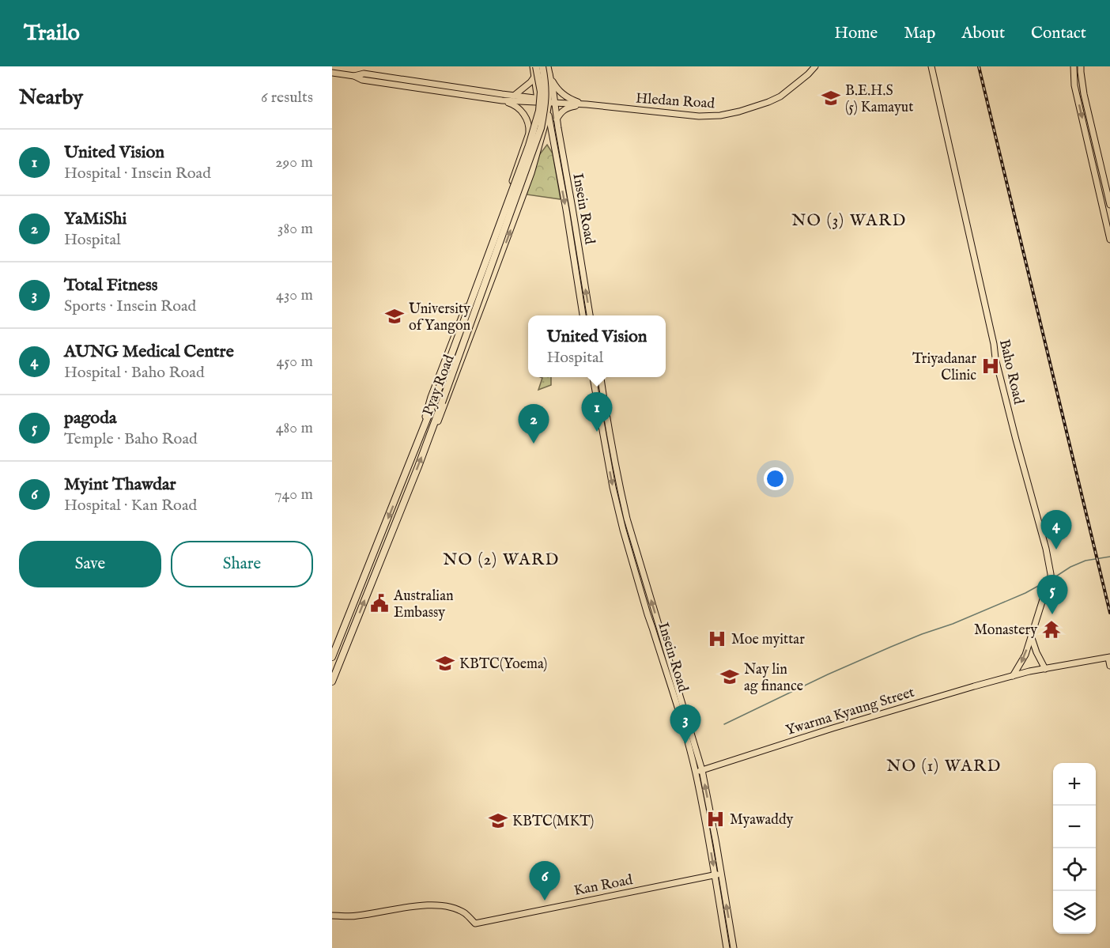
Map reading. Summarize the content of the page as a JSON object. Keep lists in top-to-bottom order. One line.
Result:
{"streets":{"highway":["Pyay Road"],"main road":["Hledan Road","Insein Road","Baho Road","Ywarma Kyaung Street","Kan Road"]},"crossings":[["Hledan Road","Insein Road"],["Hledan Road","Pyay Road"],["Insein Road","Pyay Road"],["Insein Road","Ywarma Kyaung Street"],["Insein Road","Kan Road"],["Baho Road","Ywarma Kyaung Street"]],"districts":["NO (3) WARD","NO (2) WARD","NO (1) WARD"],"places":{"school or university":["B.E.H.S (5) Kamayut","University of Yangon","KBTC(Yoema)","Nay lin ag finance","KBTC(MKT)"],"hospital":["Triyadanar Clinic","Moe myittar","Myawaddy"],"public building":["Australian Embassy"],"temple":["Monastery"]},"page":{"header":"Trailo","nav":["Home","Map","About","Contact"],"heading":["Nearby","6 results"],"list":[{"mark":"1","name":"United Vision","note":"Hospital · Insein Road","value":"290 m"},{"mark":"2","name":"YaMiShi","note":"Hospital","value":"380 m"},{"mark":"3","name":"Total Fitness","note":"Sports · Insein Road","value":"430 m"},{"mark":"4","name":"AUNG Medical Centre","note":"Hospital · Baho Road","value":"450 m"},{"mark":"5","name":"pagoda","note":"Temple · Baho Road","value":"480 m"},{"mark":"6","name":"Myint Thawdar","note":"Hospital · Kan Road","value":"740 m"}],"popup":["United Vision","Hospital"],"pins":["1","2","4","5","3","6"],"buttons":["Save","Share"],"map_buttons":["+","−"]}}
